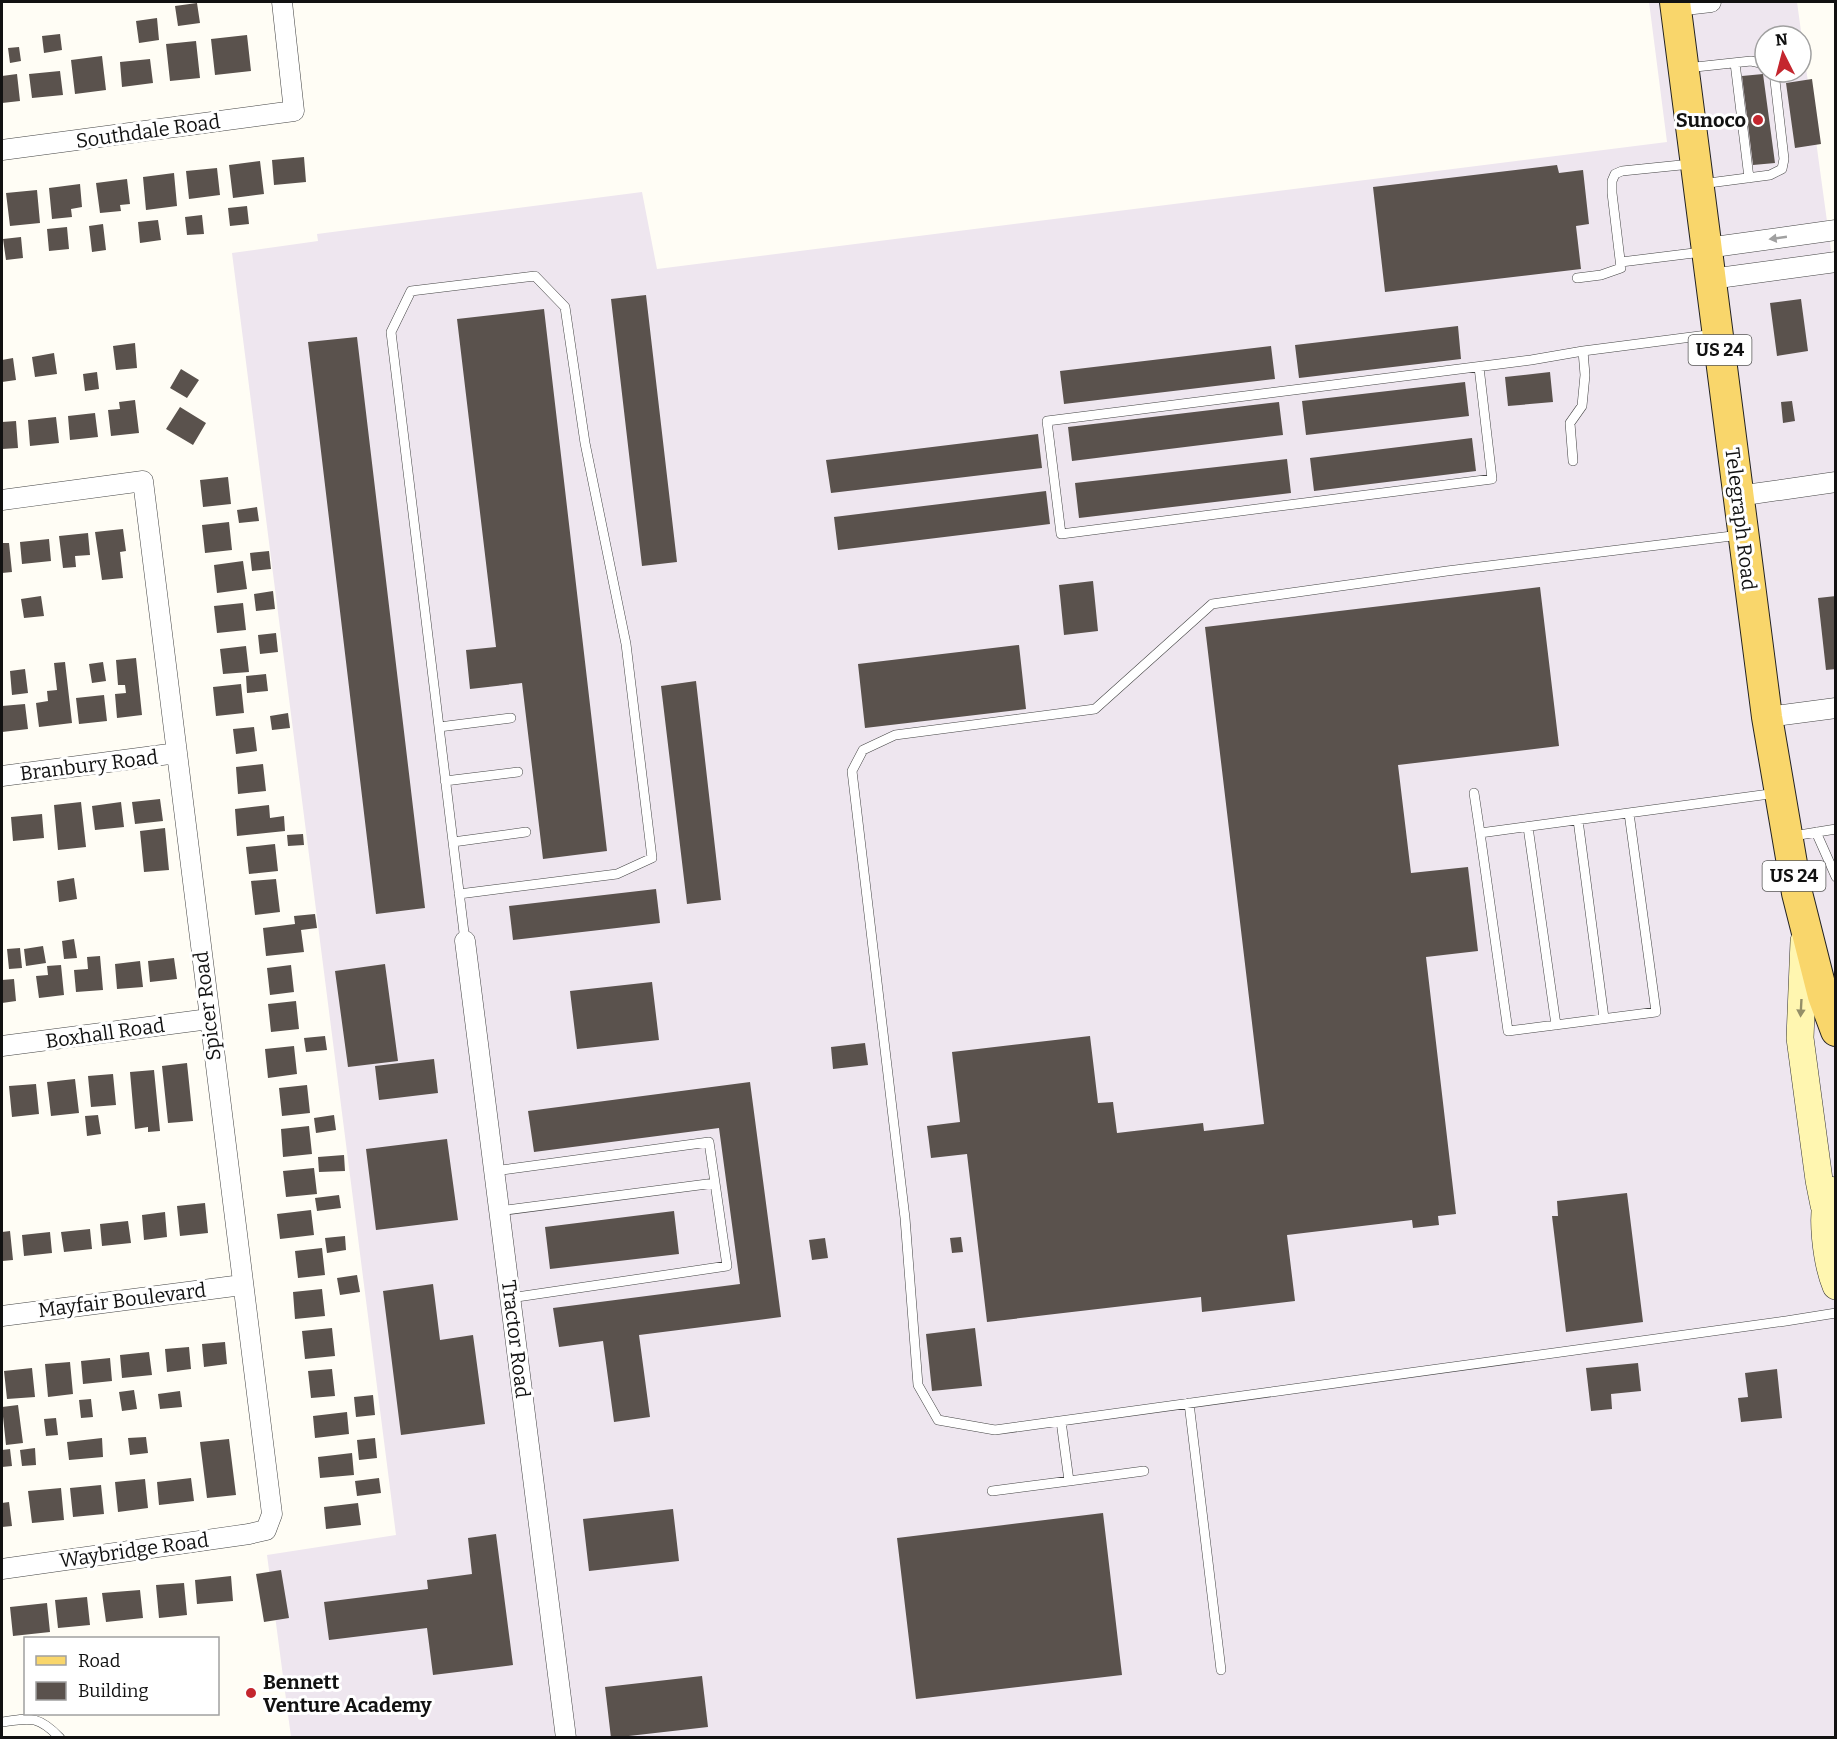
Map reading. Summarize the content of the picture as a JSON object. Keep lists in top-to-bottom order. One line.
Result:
{"streets":{"main road":["US 24","Telegraph Road"],"street":["Southdale Road","Branbury Road","Spicer Road","Boxhall Road","Mayfair Boulevard","Tractor Road","Waybridge Road"]},"crossings":[["Branbury Road","Spicer Road"],["Spicer Road","Boxhall Road"],["Spicer Road","Mayfair Boulevard"],["Spicer Road","Waybridge Road"]],"places":["Sunoco","Bennett Venture Academy"],"legend":["Road","Building"],"north":"top"}
